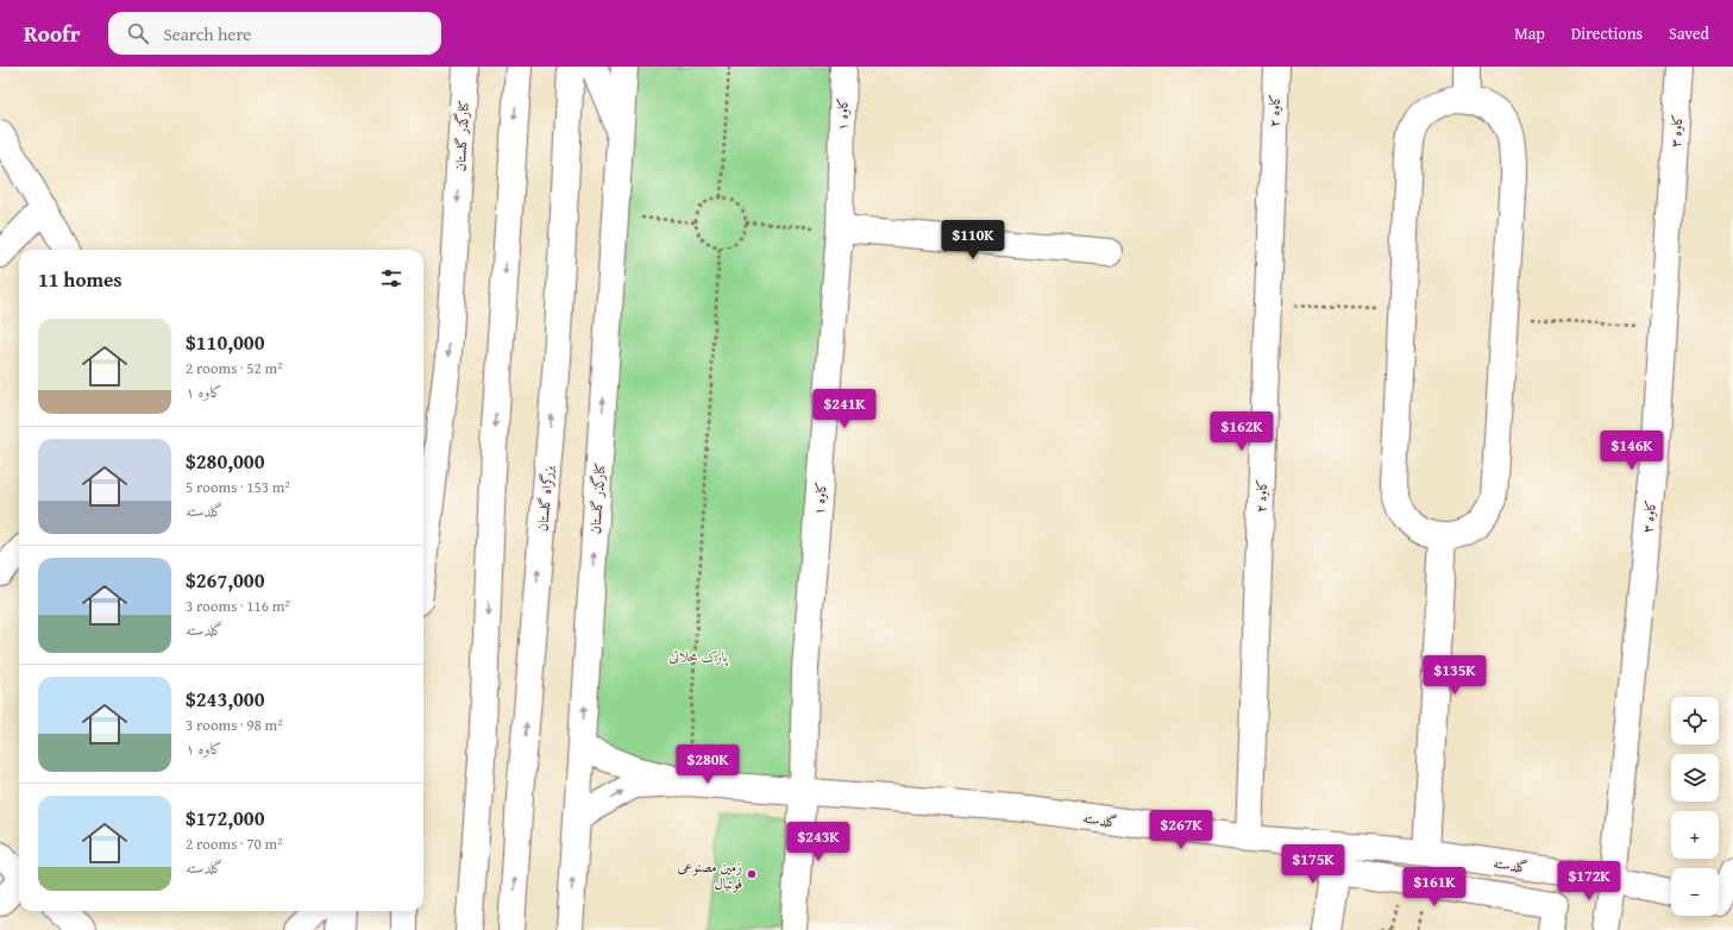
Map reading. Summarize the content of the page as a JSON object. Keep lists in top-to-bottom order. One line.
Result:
{"streets":{"main road":["کاوه ۲","کاوه ۱","کاوه ۳","کنارگذر گلستان","بزرگراه گلستان","گلدسته"]},"crossings":[["کاوه ۲","گلدسته"],["کاوه ۱","گلدسته"],["کاوه ۳","گلدسته"]],"parks":["پارک محلاتی"],"places":["زمین مصنوعی فوتبال"],"page":{"header":"Roofr","search":"Search here","nav":["Map","Directions","Saved"],"price":["$110K","$241K","$162K","$146K","$135K","$280K","$267K","$243K","$175K","$172K","$161K"],"heading":"11 homes","list":[{"name":"$110,000","note":"2 rooms · 52 m² · کاوه ۱"},{"name":"$280,000","note":"5 rooms · 153 m² · گلدسته"},{"name":"$267,000","note":"3 rooms · 116 m² · گلدسته"},{"name":"$243,000","note":"3 rooms · 98 m² · کاوه ۱"},{"name":"$172,000","note":"2 rooms · 70 m² · گلدسته"}],"map_buttons":["+","−"]}}
